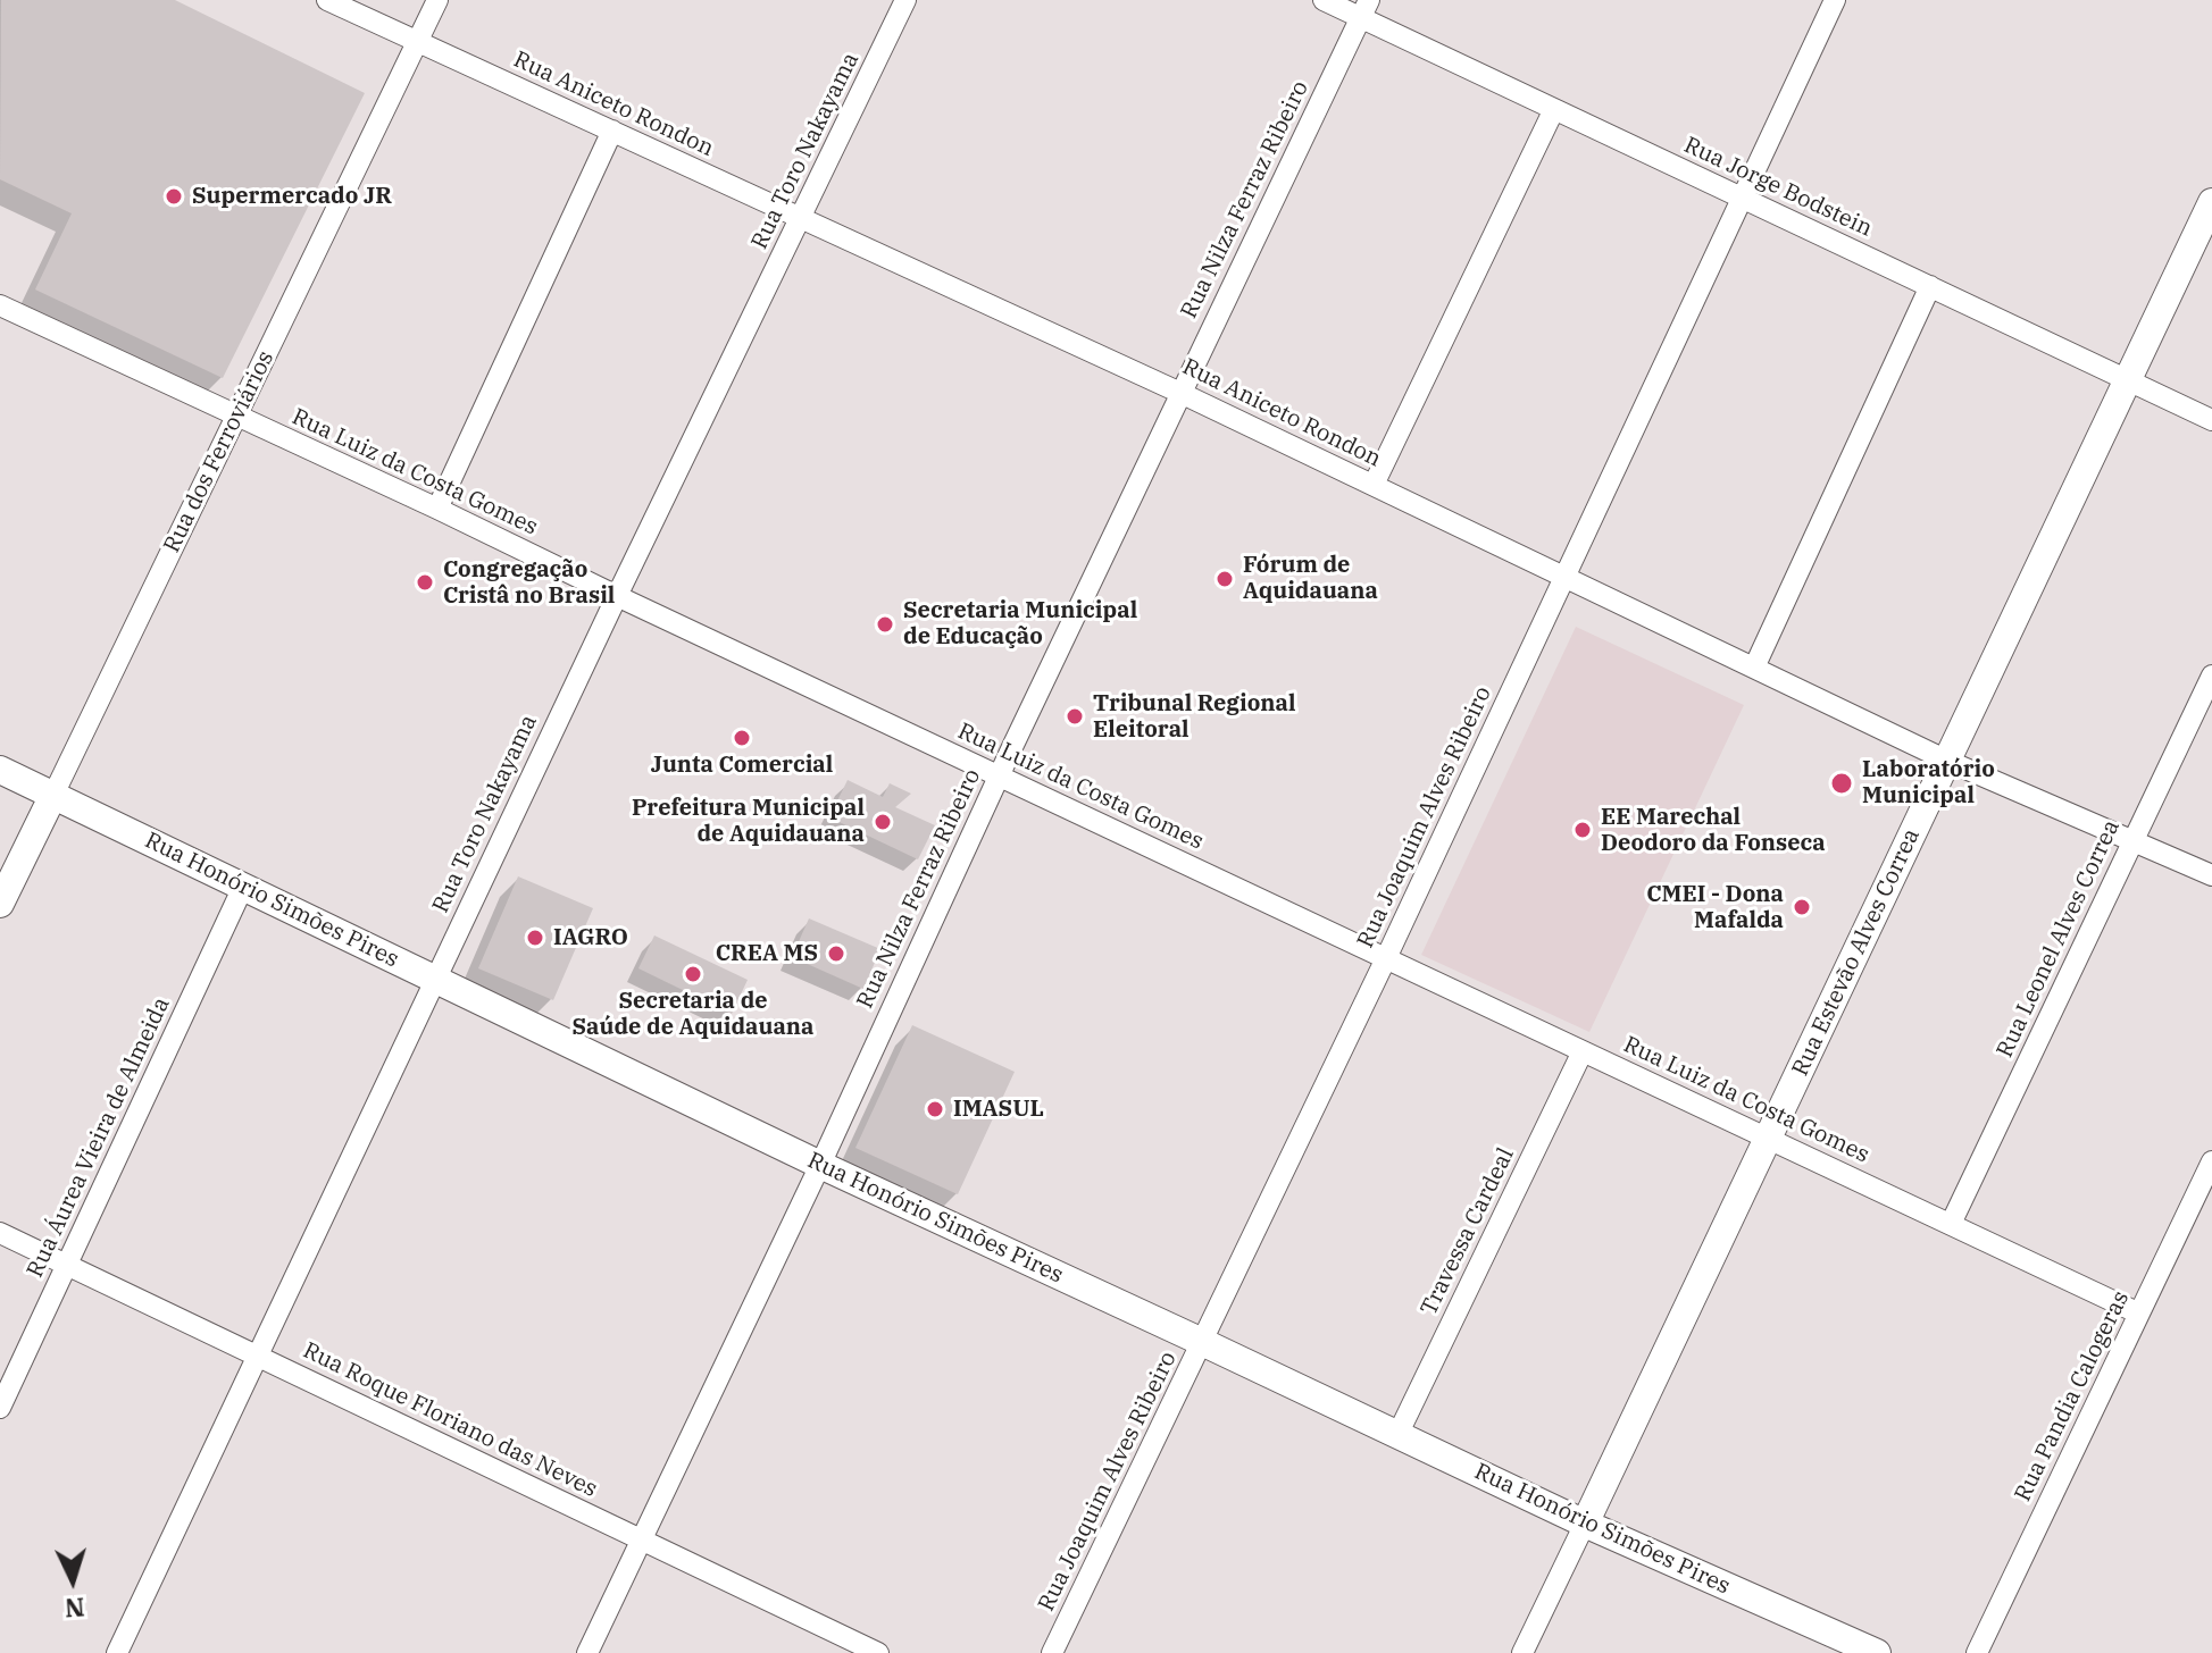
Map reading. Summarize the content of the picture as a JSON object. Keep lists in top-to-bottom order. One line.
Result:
{"streets":{"main road":["Rua dos Ferroviários","Rua Honório Simões Pires","Rua Estevão Alves Correa"],"street":["Rua Aniceto Rondon","Rua Toro Nakayama","Rua Jorge Bodstein","Rua Nilza Ferraz Ribeiro","Rua Luiz da Costa Gomes","Rua Joaquim Alves Ribeiro","Rua Leonel Alves Correa","Rua Áurea Vieira de Almeida","Travessa Cardeal","Rua Pandia Calogeras","Rua Roque Floriano das Neves"]},"crossings":[["Rua Aniceto Rondon","Rua Toro Nakayama"],["Rua Aniceto Rondon","Rua Nilza Ferraz Ribeiro"],["Rua Aniceto Rondon","Rua dos Ferroviários"],["Rua Aniceto Rondon","Rua Joaquim Alves Ribeiro"],["Rua Aniceto Rondon","Rua Leonel Alves Correa"],["Rua Aniceto Rondon","Rua Estevão Alves Correa"],["Rua Toro Nakayama","Rua Luiz da Costa Gomes"],["Rua Toro Nakayama","Rua Honório Simões Pires"],["Rua Toro Nakayama","Rua Roque Floriano das Neves"],["Rua Jorge Bodstein","Rua Nilza Ferraz Ribeiro"],["Rua Jorge Bodstein","Rua Joaquim Alves Ribeiro"],["Rua Jorge Bodstein","Rua Estevão Alves Correa"],["Rua Nilza Ferraz Ribeiro","Rua Luiz da Costa Gomes"],["Rua Nilza Ferraz Ribeiro","Rua Honório Simões Pires"],["Rua Nilza Ferraz Ribeiro","Rua Roque Floriano das Neves"],["Rua dos Ferroviários","Rua Luiz da Costa Gomes"],["Rua dos Ferroviários","Rua Honório Simões Pires"],["Rua Luiz da Costa Gomes","Rua Joaquim Alves Ribeiro"],["Rua Luiz da Costa Gomes","Rua Leonel Alves Correa"],["Rua Luiz da Costa Gomes","Rua Estevão Alves Correa"],["Rua Luiz da Costa Gomes","Travessa Cardeal"],["Rua Luiz da Costa Gomes","Rua Pandia Calogeras"],["Rua Joaquim Alves Ribeiro","Rua Honório Simões Pires"],["Rua Honório Simões Pires","Rua Estevão Alves Correa"],["Rua Honório Simões Pires","Rua Áurea Vieira de Almeida"],["Rua Honório Simões Pires","Travessa Cardeal"],["Rua Áurea Vieira de Almeida","Rua Roque Floriano das Neves"]],"places":["Supermercado JR","Fórum de Aquidauana","Congregação Cristâ no Brasil","Secretaria Municipal de Educação","Tribunal Regional Eleitoral","Junta Comercial","Laboratório Municipal","Prefeitura Municipal de Aquidauana","EE Marechal Deodoro da Fonseca","CMEI - Dona Mafalda","IAGRO","CREA MS","Secretaria de Saúde de Aquidauana","IMASUL"],"north":"bottom"}
